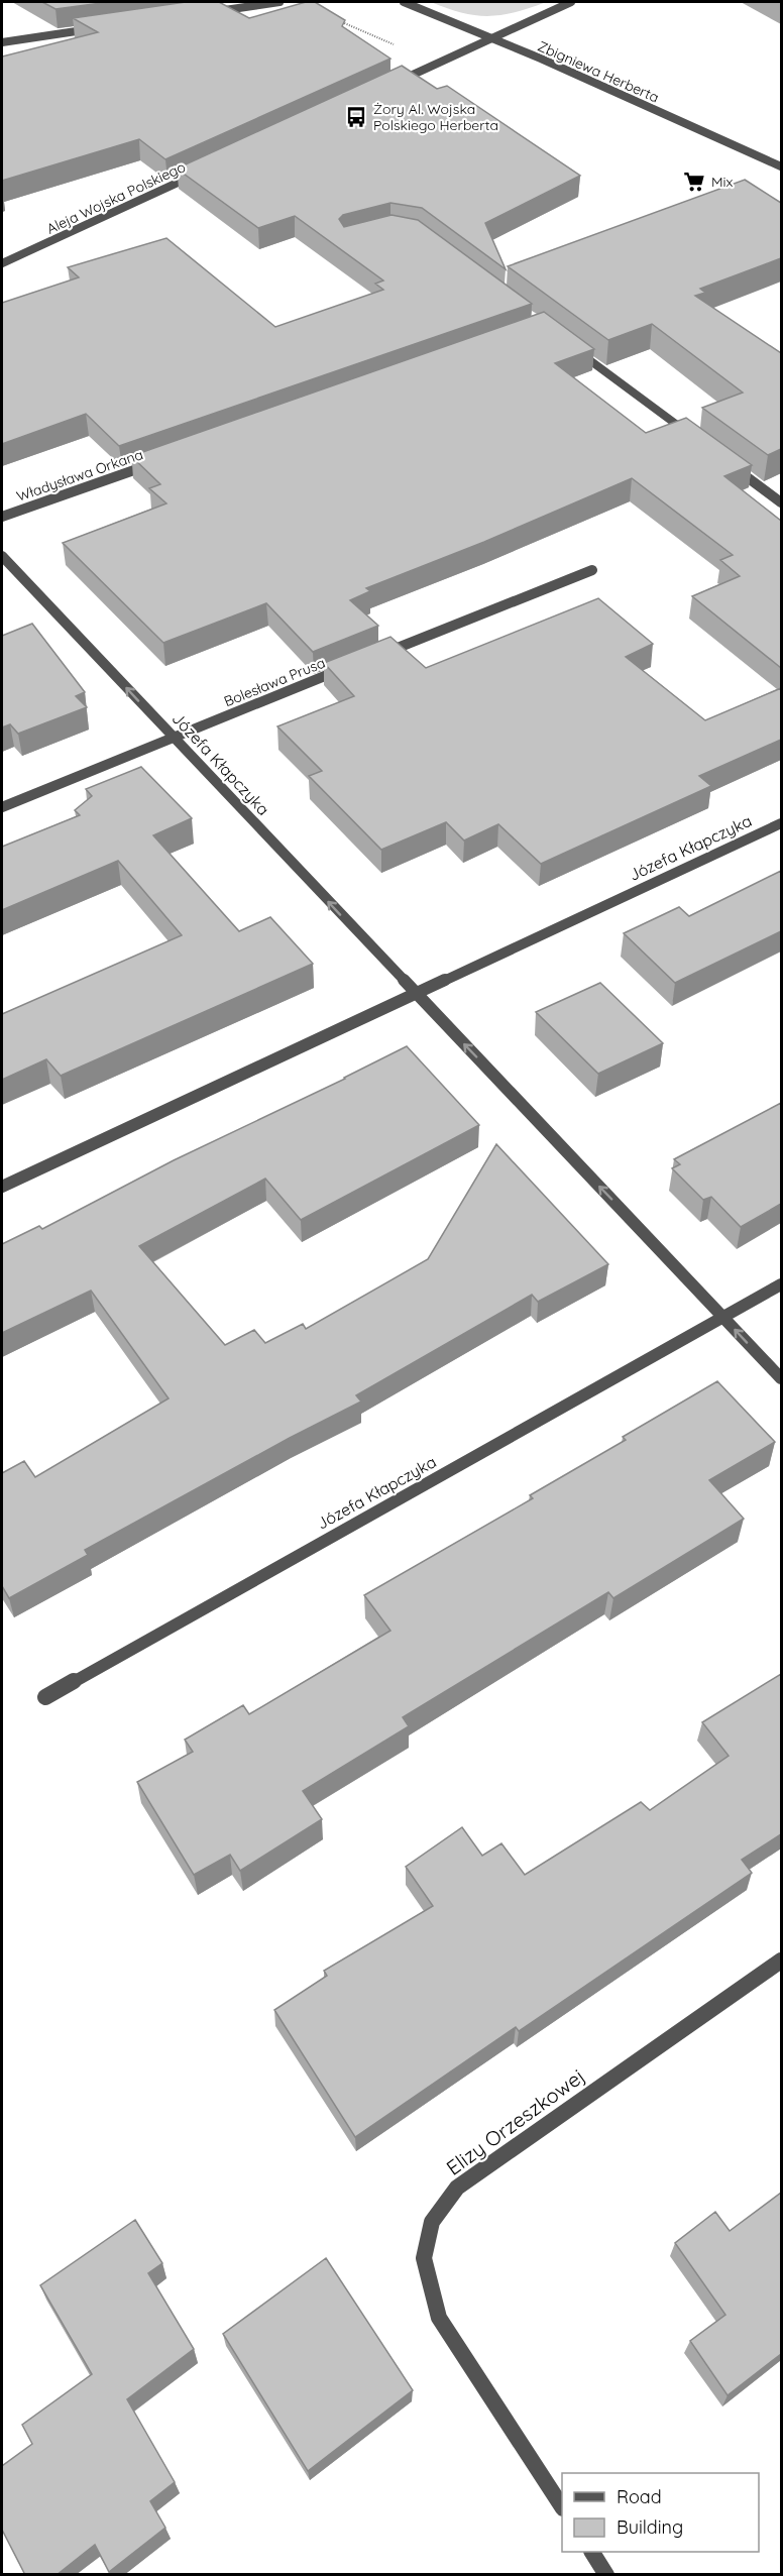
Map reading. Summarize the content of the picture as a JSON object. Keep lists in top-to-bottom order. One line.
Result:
{"streets":{"street":["Zbigniewa Herberta","Aleja Wojska Polskiego","Władysława Orkana","Bolesława Prusa","Józefa Kłapczyka","Elizy Orzeszkowej"]},"crossings":[["Bolesława Prusa","Józefa Kłapczyka"]],"one_way":["Józefa Kłapczyka"],"places":{"bus stop":["Żory Al. Wojska Polskiego Herberta"],"supermarket":["Mix"]},"legend":["Road","Building"]}
